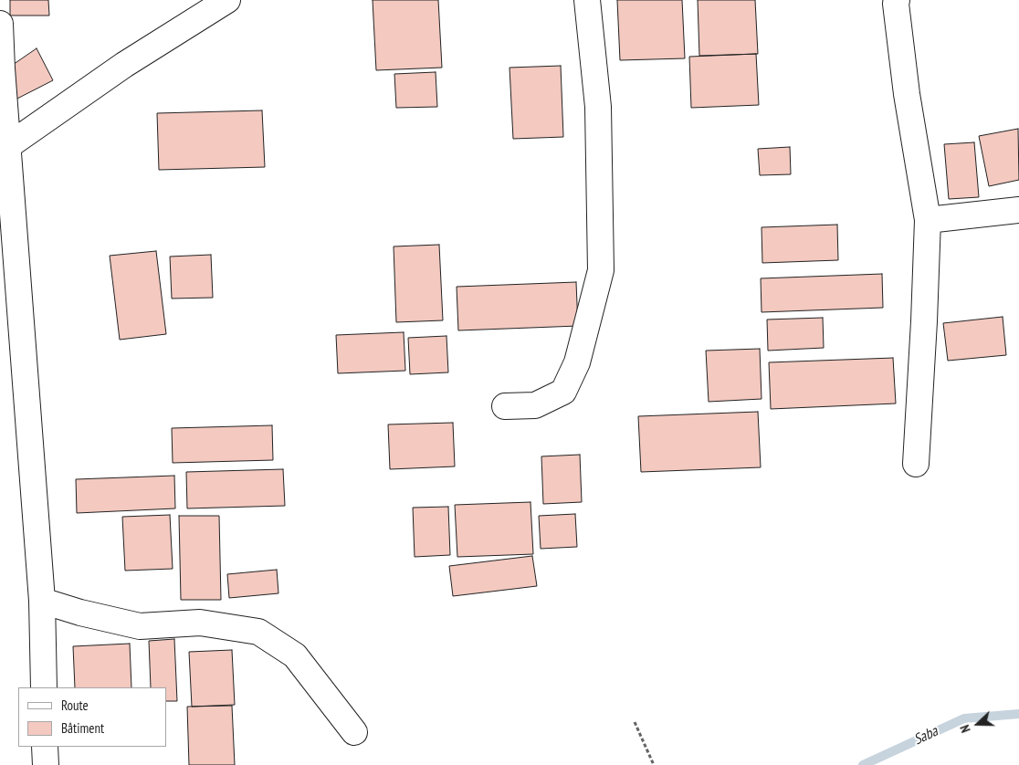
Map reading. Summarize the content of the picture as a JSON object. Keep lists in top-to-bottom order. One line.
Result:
{"water":["Saba"],"legend":["Route","Bâtiment"],"north":"left"}
